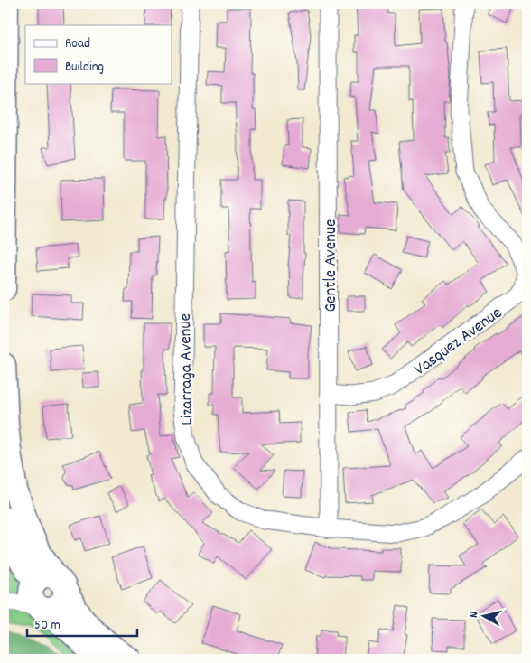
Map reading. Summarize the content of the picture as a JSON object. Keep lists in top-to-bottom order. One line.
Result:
{"streets":{"street":["Gentle Avenue","Vasquez Avenue","Lizarraga Avenue"]},"crossings":[["Gentle Avenue","Vasquez Avenue"],["Gentle Avenue","Lizarraga Avenue"]],"legend":["Road","Building"],"scale_bar":"50 m","north":"left"}
